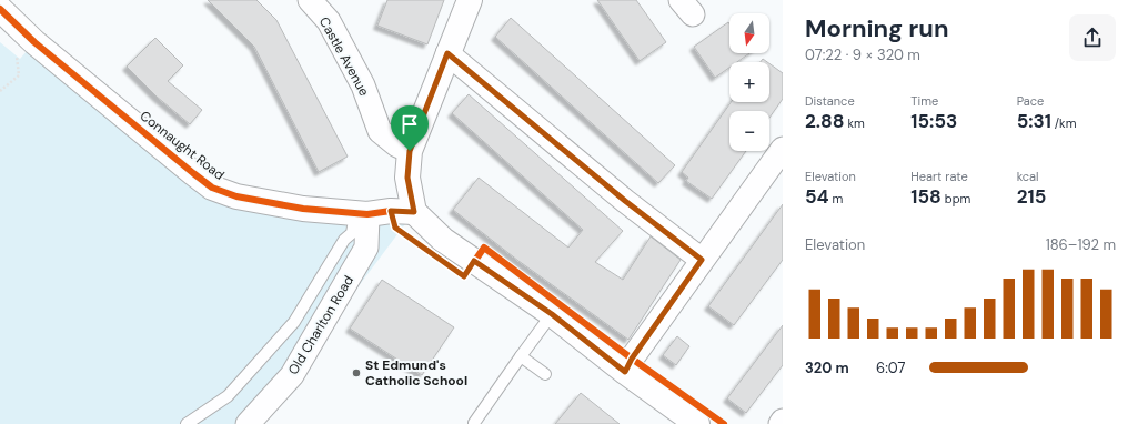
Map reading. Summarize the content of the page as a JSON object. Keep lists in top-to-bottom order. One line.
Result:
{"streets":{"main road":["Connaught Road"],"street":["Castle Avenue","Old Charlton Road"]},"crossings":[["Connaught Road","Old Charlton Road"]],"places":["St Edmund's Catholic School"],"north":"bottom","page":{"heading":["Morning run","07:22 · 9 × 320 m"],"map_buttons":["+","−"],"stats":[["Distance","2.88 km"],["Time","15:53"],["Pace","5:31 /km"],["Elevation","54 m"],["Heart rate","158 bpm"],["kcal","215"]],"chart":["Elevation","186–192 m"],"list":[{"name":"320 m","note":"6:07"}]}}
